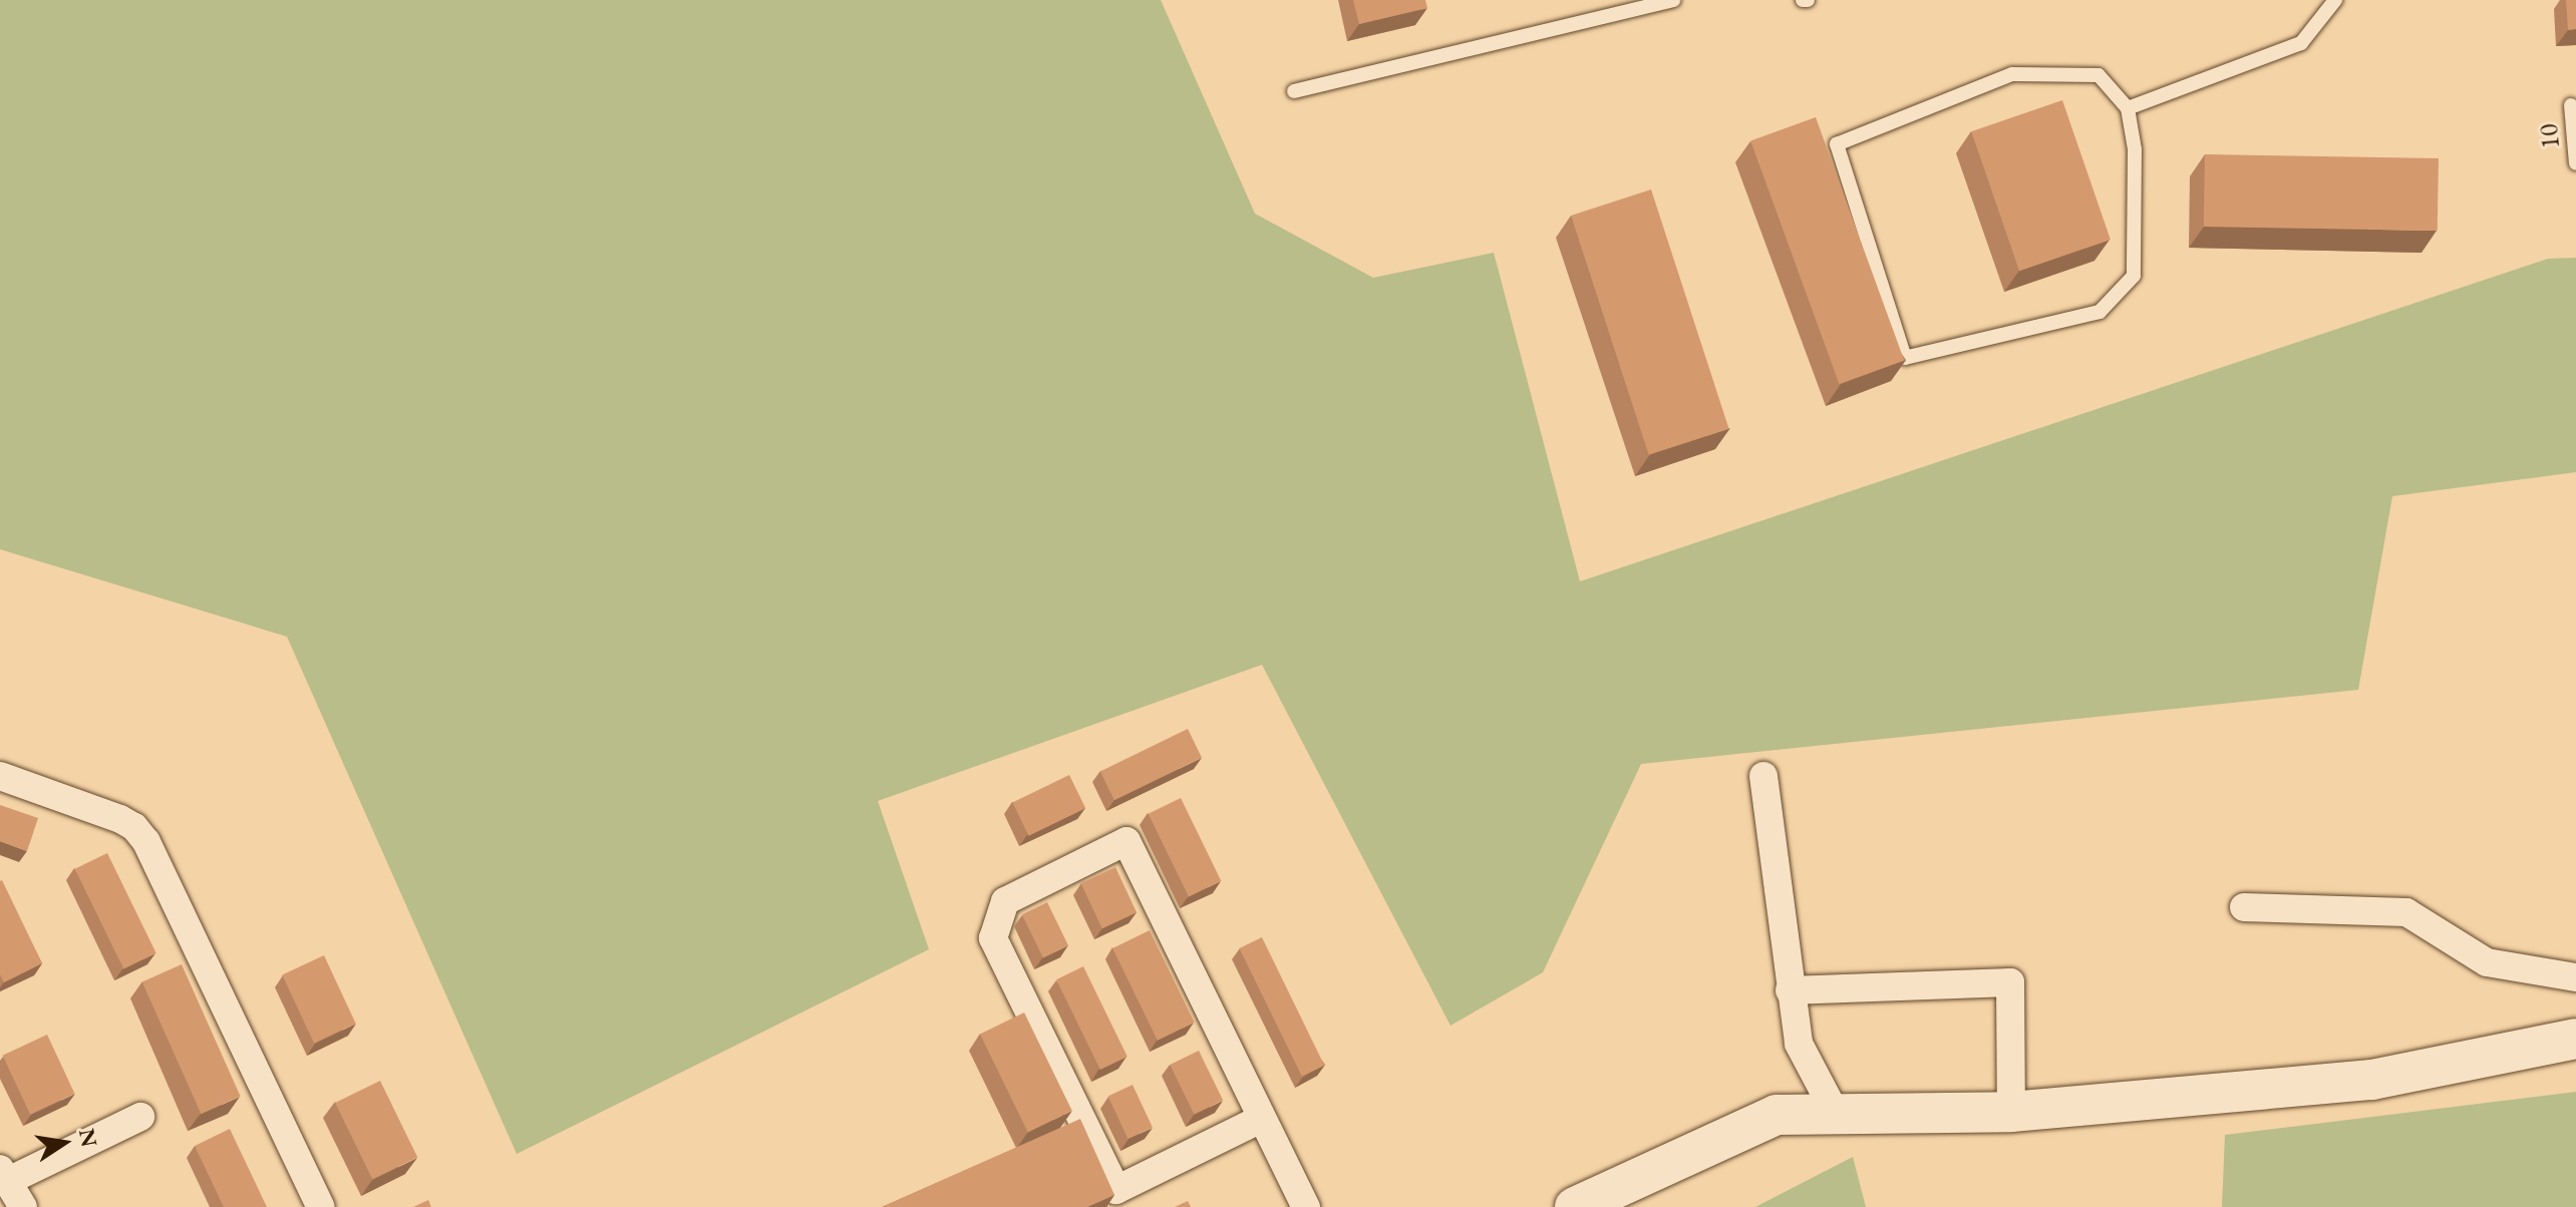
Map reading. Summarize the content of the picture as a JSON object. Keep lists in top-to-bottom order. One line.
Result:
{"streets":{"lane":["10"]},"north":"right"}
